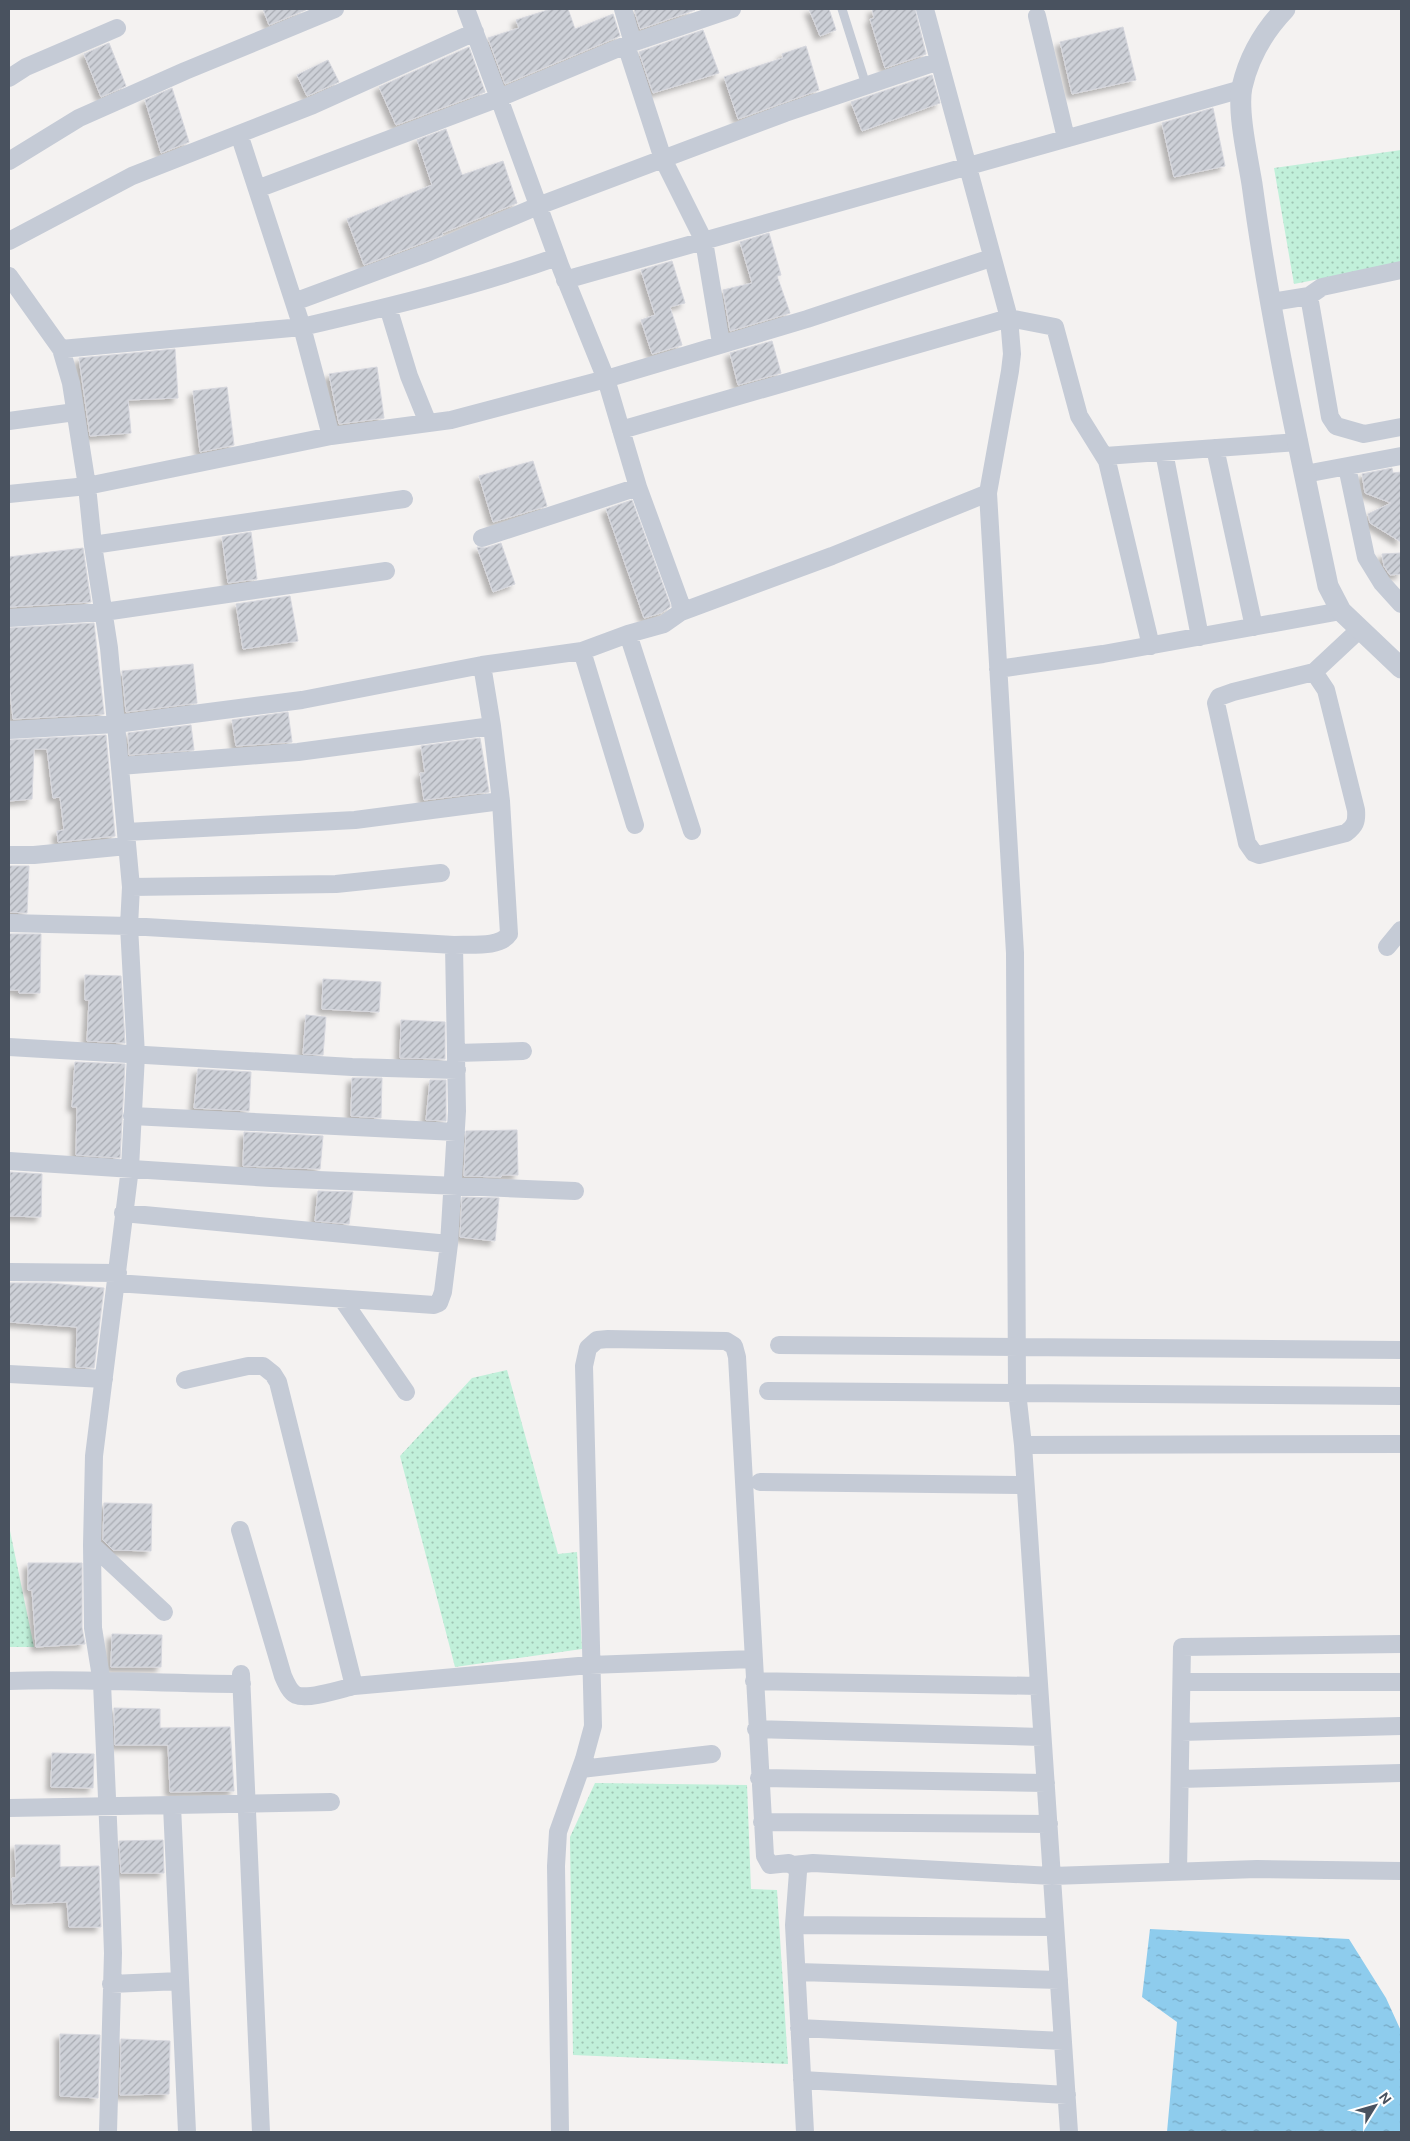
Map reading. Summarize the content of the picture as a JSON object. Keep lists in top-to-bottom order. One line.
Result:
{"north":"top right"}
